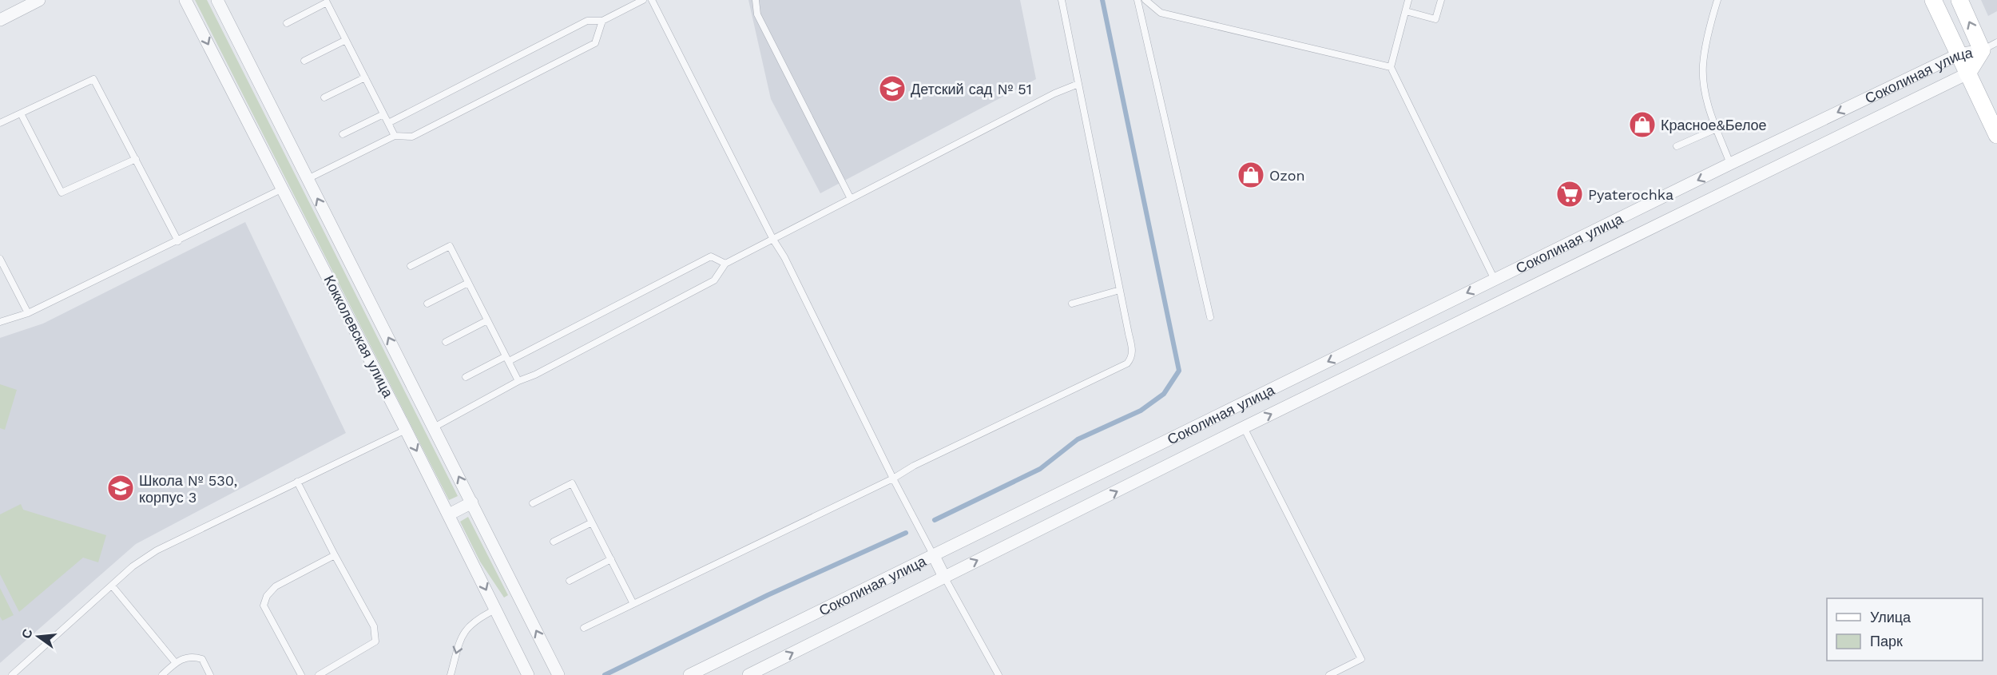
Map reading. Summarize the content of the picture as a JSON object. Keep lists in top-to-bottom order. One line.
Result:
{"streets":{"street":["Соколиная улица","Кокколевская улица"]},"places":{"school or university":["Детский сад № 51","Школа № 530, корпус 3"],"shop":["Красное&Белое","Ozon"],"supermarket":["Pyaterochka"]},"legend":["Улица","Парк"],"north":"left"}
